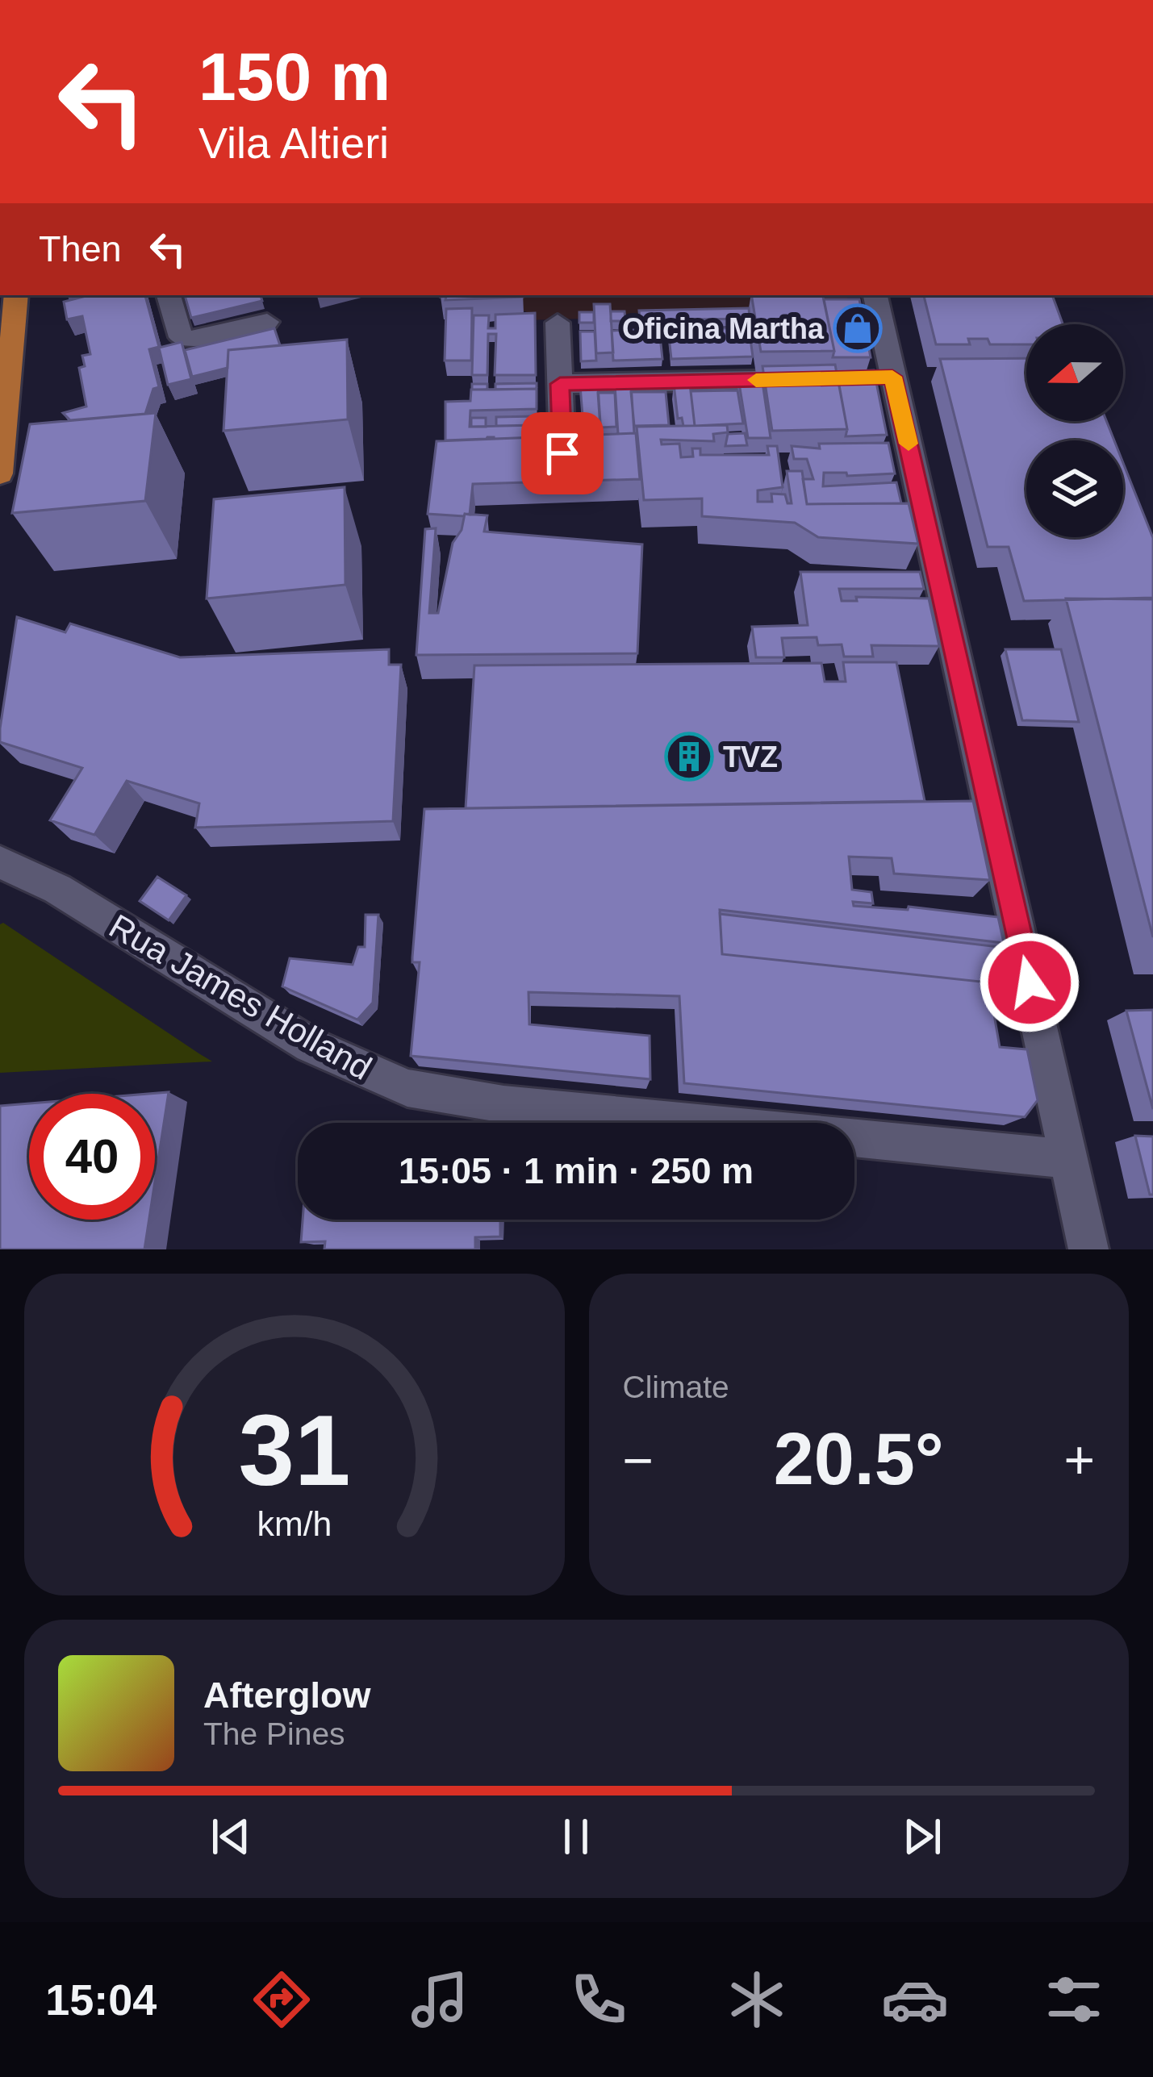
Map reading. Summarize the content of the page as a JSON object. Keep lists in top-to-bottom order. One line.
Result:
{"streets":{"street":["Rua James Holland"]},"places":{"shop":["Oficina Martha"],"building":["TVZ"]},"north":"left","page":{"turn":["150 m","Vila Altieri"],"then":"Then","limit":"40","trip":"15:05 · 1 min · 250 m","tile":"Climate","heat":["−","20.5°","+"],"song":["Afterglow","The Pines"],"tabs":"15:04","gauge":["31","km/h"]}}
